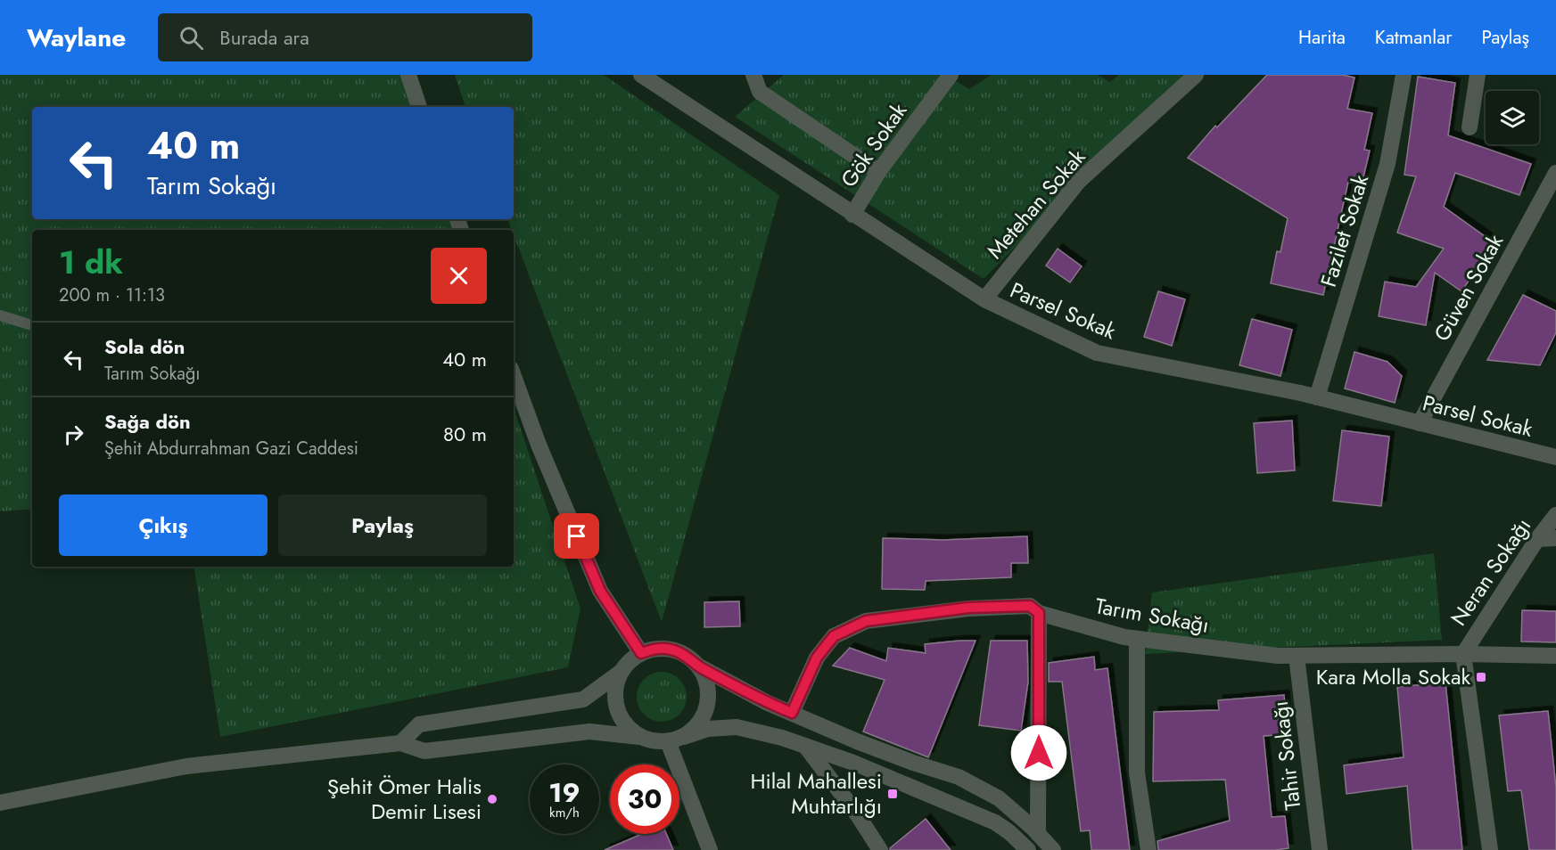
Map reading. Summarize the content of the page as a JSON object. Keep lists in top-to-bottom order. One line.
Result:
{"streets":{"street":["Gök Sokak","Metehan Sokak","Fazilet Sokak","Güven Sokak","Parsel Sokak","Neran Sokağı","Tarım Sokağı","Tahir Sokağı"]},"crossings":[["Gök Sokak","Parsel Sokak"],["Metehan Sokak","Parsel Sokak"],["Fazilet Sokak","Parsel Sokak"],["Güven Sokak","Parsel Sokak"],["Neran Sokağı","Tarım Sokağı"],["Tarım Sokağı","Tahir Sokağı"]],"places":{"transit":["Kara Molla Sokak","Hilal Mahallesi Muhtarlığı"],"other":["Şehit Ömer Halis Demir Lisesi"]},"page":{"header":"Waylane","search":"Burada ara","nav":["Harita","Katmanlar","Paylaş"],"turn":["40 m","Tarım Sokağı"],"heading":["1 dk","200 m · 11:13"],"list":[{"name":"Sola dön","note":"Tarım Sokağı","value":"40 m"},{"name":"Sağa dön","note":"Şehit Abdurrahman Gazi Caddesi","value":"80 m"}],"buttons":["Çıkış","Paylaş"],"speed":"19 km/h","limit":"30"}}
